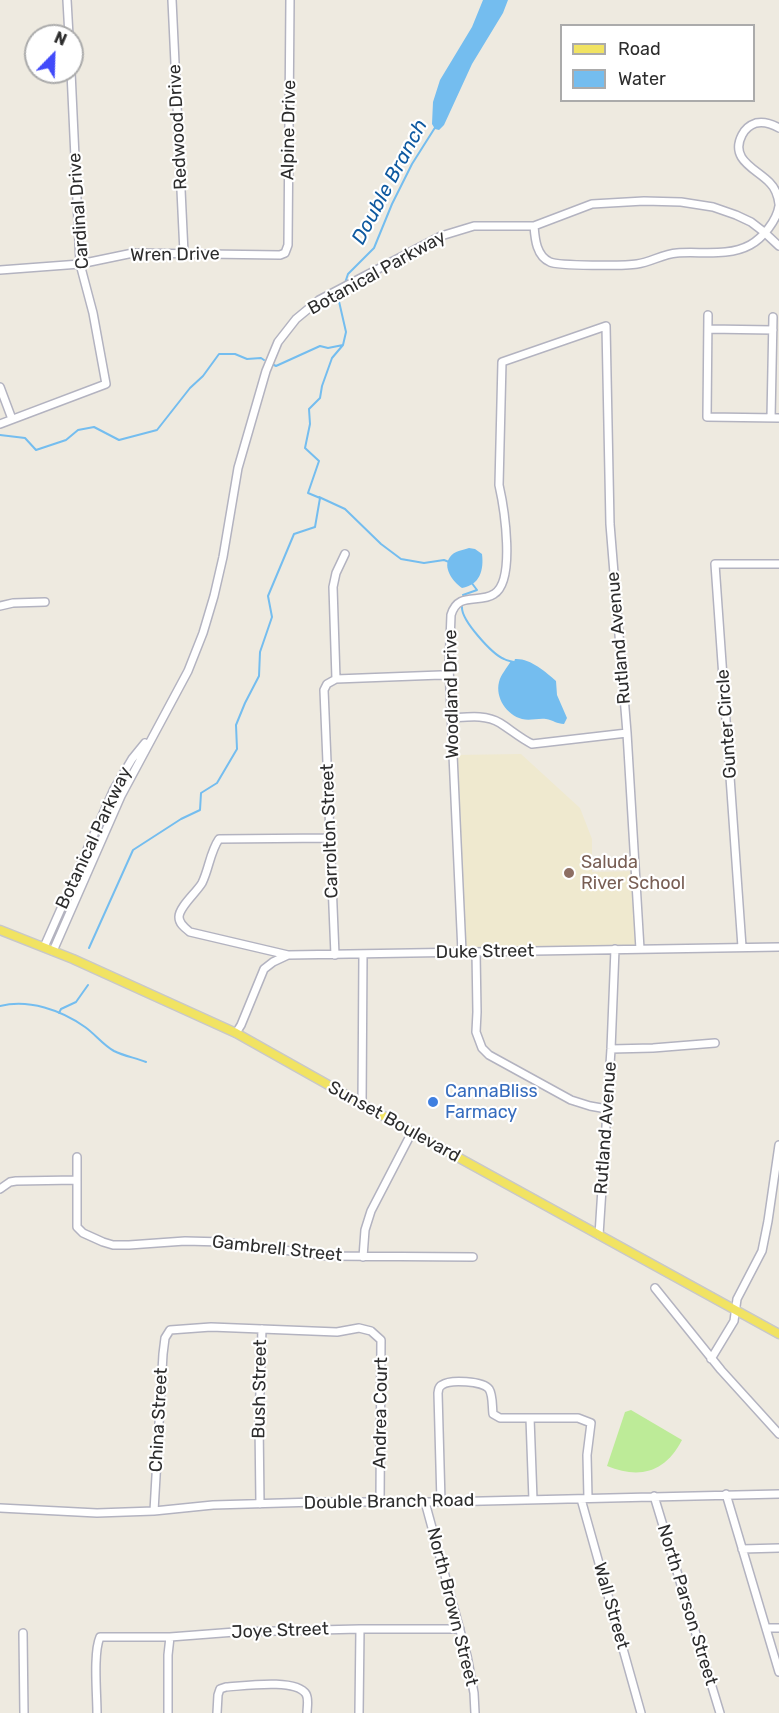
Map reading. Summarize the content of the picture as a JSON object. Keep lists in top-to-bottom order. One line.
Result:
{"streets":{"main road":["Sunset Boulevard"],"street":["Redwood Drive","Alpine Drive","Cardinal Drive","Wren Drive","Botanical Parkway","Rutland Avenue","Woodland Drive","Gunter Circle","Carrolton Street","Duke Street","Gambrell Street","Bush Street","Andrea Court","China Street","Double Branch Road","North Parson Street","Wall Street","North Brown Street","Joye Street"]},"crossings":[["Redwood Drive","Wren Drive"],["Alpine Drive","Wren Drive"],["Cardinal Drive","Wren Drive"],["Botanical Parkway","Sunset Boulevard"],["Rutland Avenue","Woodland Drive"],["Rutland Avenue","Duke Street"],["Rutland Avenue","Sunset Boulevard"],["Woodland Drive","Duke Street"],["Gunter Circle","Duke Street"],["Carrolton Street","Duke Street"],["Bush Street","Andrea Court"],["Bush Street","China Street"],["Bush Street","Double Branch Road"],["Andrea Court","Double Branch Road"],["China Street","Double Branch Road"],["Double Branch Road","North Parson Street"],["Double Branch Road","Wall Street"],["Double Branch Road","North Brown Street"],["Wall Street","North Brown Street"],["North Brown Street","Joye Street"]],"water":["Double Branch"],"places":["Saluda River School","CannaBliss Farmacy"],"legend":["Road","Water"],"north":"top right"}
